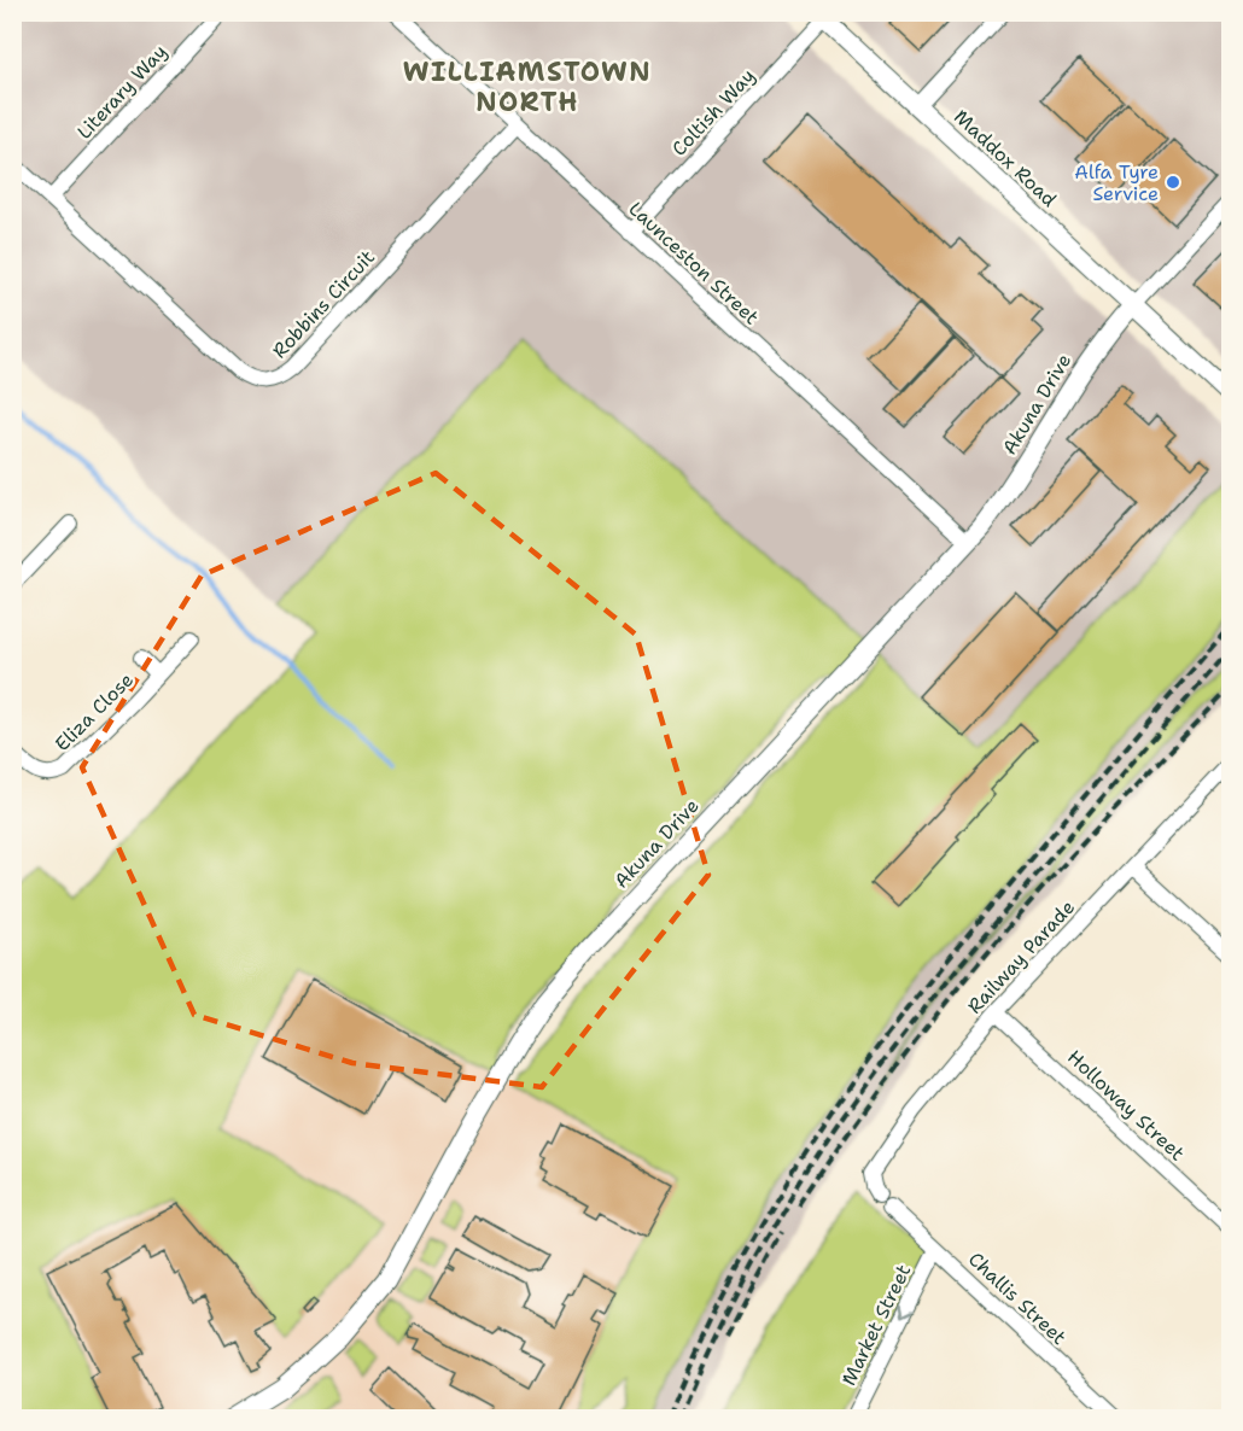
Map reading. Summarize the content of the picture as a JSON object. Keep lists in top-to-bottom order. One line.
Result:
{"streets":{"street":["Literary Way","Coltish Way","Maddox Road","Launceston Street","Robbins Circuit","Akuna Drive","Eliza Close","Railway Parade","Holloway Street","Challis Street","Market Street"]},"crossings":[["Literary Way","Robbins Circuit"],["Coltish Way","Maddox Road"],["Coltish Way","Launceston Street"],["Maddox Road","Akuna Drive"],["Launceston Street","Robbins Circuit"],["Launceston Street","Akuna Drive"],["Railway Parade","Holloway Street"],["Railway Parade","Challis Street"],["Challis Street","Market Street"]],"one_way":["Market Street"],"districts":["WILLIAMSTOWN NORTH"],"places":["Alfa Tyre Service"]}
